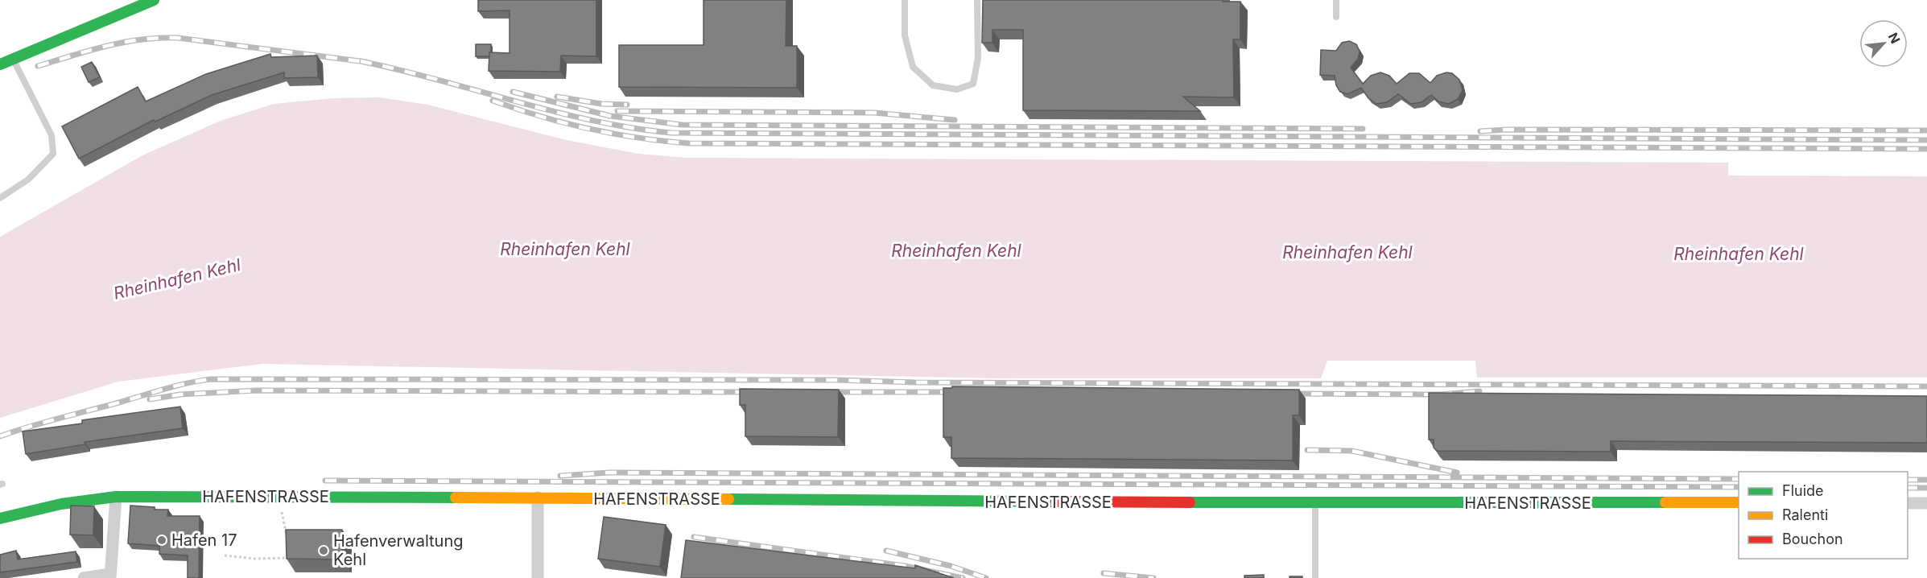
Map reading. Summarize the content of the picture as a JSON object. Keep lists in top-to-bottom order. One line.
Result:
{"streets":{"street":["HAFENSTRASSE"]},"water":["Rheinhafen Kehl"],"places":["Hafen 17","Hafenverwaltung Kehl"],"legend":["Fluide","Ralenti","Bouchon"],"north":"top right"}
